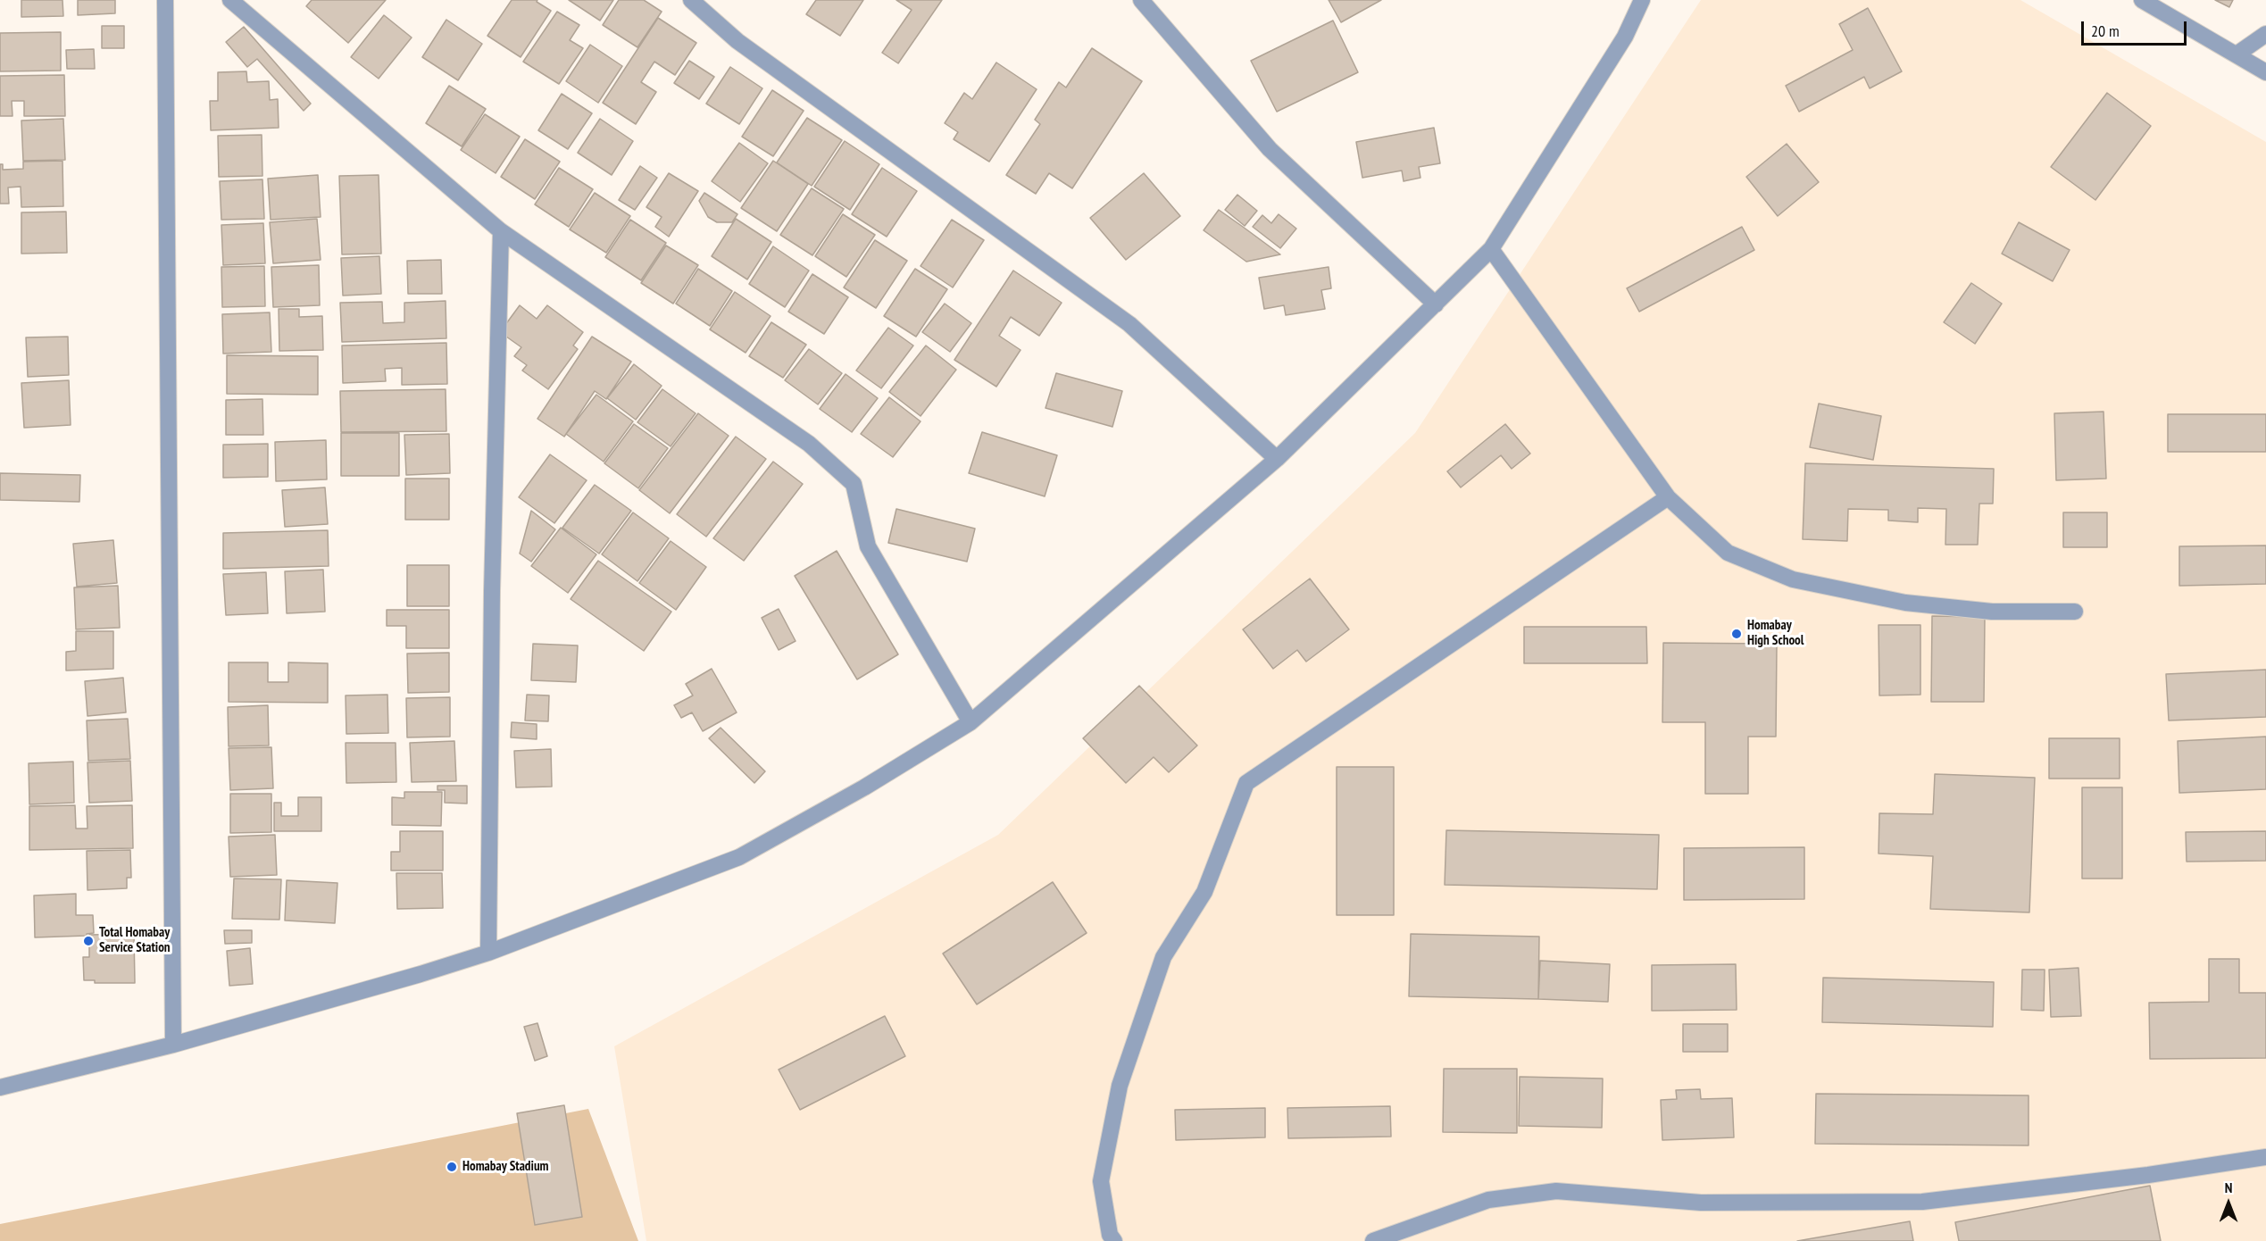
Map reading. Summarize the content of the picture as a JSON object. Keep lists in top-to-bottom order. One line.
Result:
{"places":["Homabay High School","Total Homabay Service Station","Homabay Stadium"],"scale_bar":"20 m","north":"top"}
